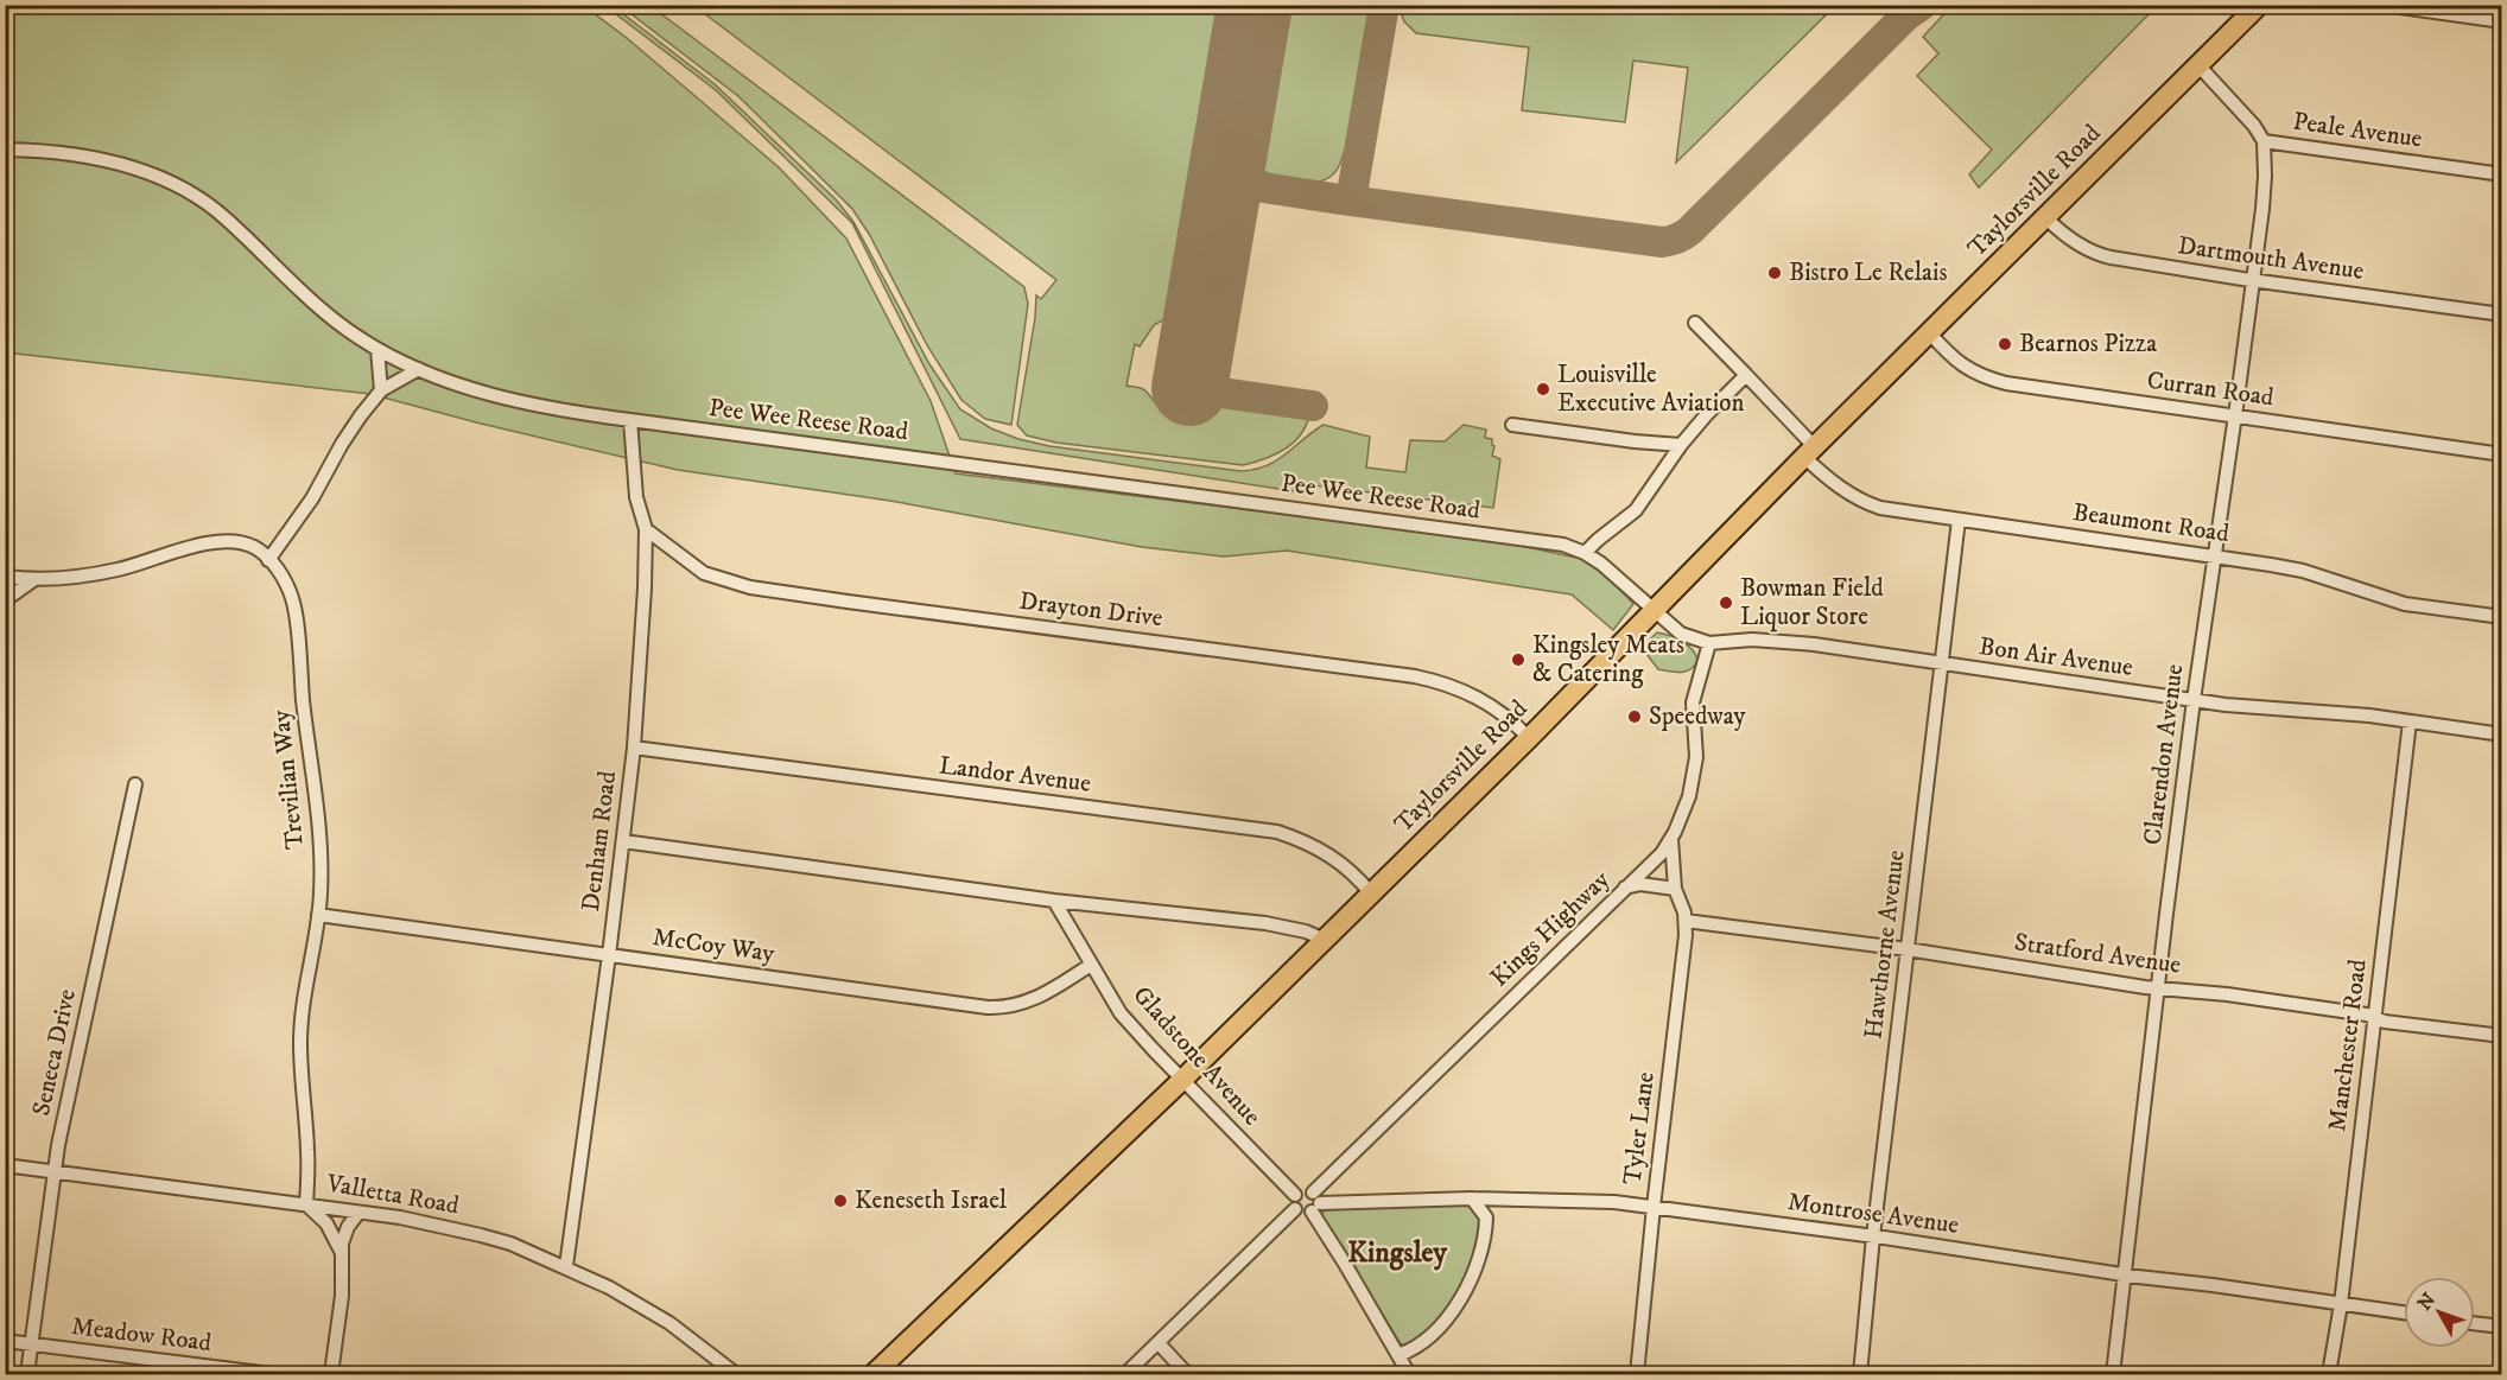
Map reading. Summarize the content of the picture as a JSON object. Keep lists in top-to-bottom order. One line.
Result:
{"streets":{"main road":["Taylorsville Road"],"street":["Peale Avenue","Dartmouth Avenue","Curran Road","Pee Wee Reese Road","Beaumont Road","Drayton Drive","Bon Air Avenue","Clarendon Avenue","Landor Avenue","Trevilian Way","Denham Road","Kings Highway","Hawthorne Avenue","McCoy Way","Stratford Avenue","Manchester Road","Seneca Drive","Gladstone Avenue","Tyler Lane","Valletta Road","Montrose Avenue","Meadow Road"]},"crossings":[["Peale Avenue","Taylorsville Road"],["Peale Avenue","Clarendon Avenue"],["Taylorsville Road","Dartmouth Avenue"],["Taylorsville Road","Curran Road"],["Taylorsville Road","Pee Wee Reese Road"],["Taylorsville Road","Beaumont Road"],["Taylorsville Road","Drayton Drive"],["Taylorsville Road","Bon Air Avenue"],["Taylorsville Road","Landor Avenue"],["Taylorsville Road","Gladstone Avenue"],["Dartmouth Avenue","Clarendon Avenue"],["Curran Road","Clarendon Avenue"],["Pee Wee Reese Road","Bon Air Avenue"],["Pee Wee Reese Road","Denham Road"],["Beaumont Road","Clarendon Avenue"],["Beaumont Road","Hawthorne Avenue"],["Drayton Drive","Denham Road"],["Bon Air Avenue","Clarendon Avenue"],["Bon Air Avenue","Kings Highway"],["Bon Air Avenue","Hawthorne Avenue"],["Bon Air Avenue","Manchester Road"],["Clarendon Avenue","Stratford Avenue"],["Clarendon Avenue","Montrose Avenue"],["Landor Avenue","Denham Road"],["Trevilian Way","McCoy Way"],["Trevilian Way","Valletta Road"],["Denham Road","McCoy Way"],["Denham Road","Valletta Road"],["Kings Highway","Tyler Lane"],["Kings Highway","Montrose Avenue"],["Hawthorne Avenue","Stratford Avenue"],["Hawthorne Avenue","Montrose Avenue"],["McCoy Way","Gladstone Avenue"],["Stratford Avenue","Manchester Road"],["Stratford Avenue","Tyler Lane"],["Manchester Road","Montrose Avenue"],["Seneca Drive","Valletta Road"],["Seneca Drive","Meadow Road"],["Tyler Lane","Montrose Avenue"]],"districts":["Kingsley"],"places":["Bistro Le Relais","Bearnos Pizza","Louisville Executive Aviation","Bowman Field Liquor Store","Kingsley Meats & Catering","Speedway","Keneseth Israel"],"north":"top left"}
